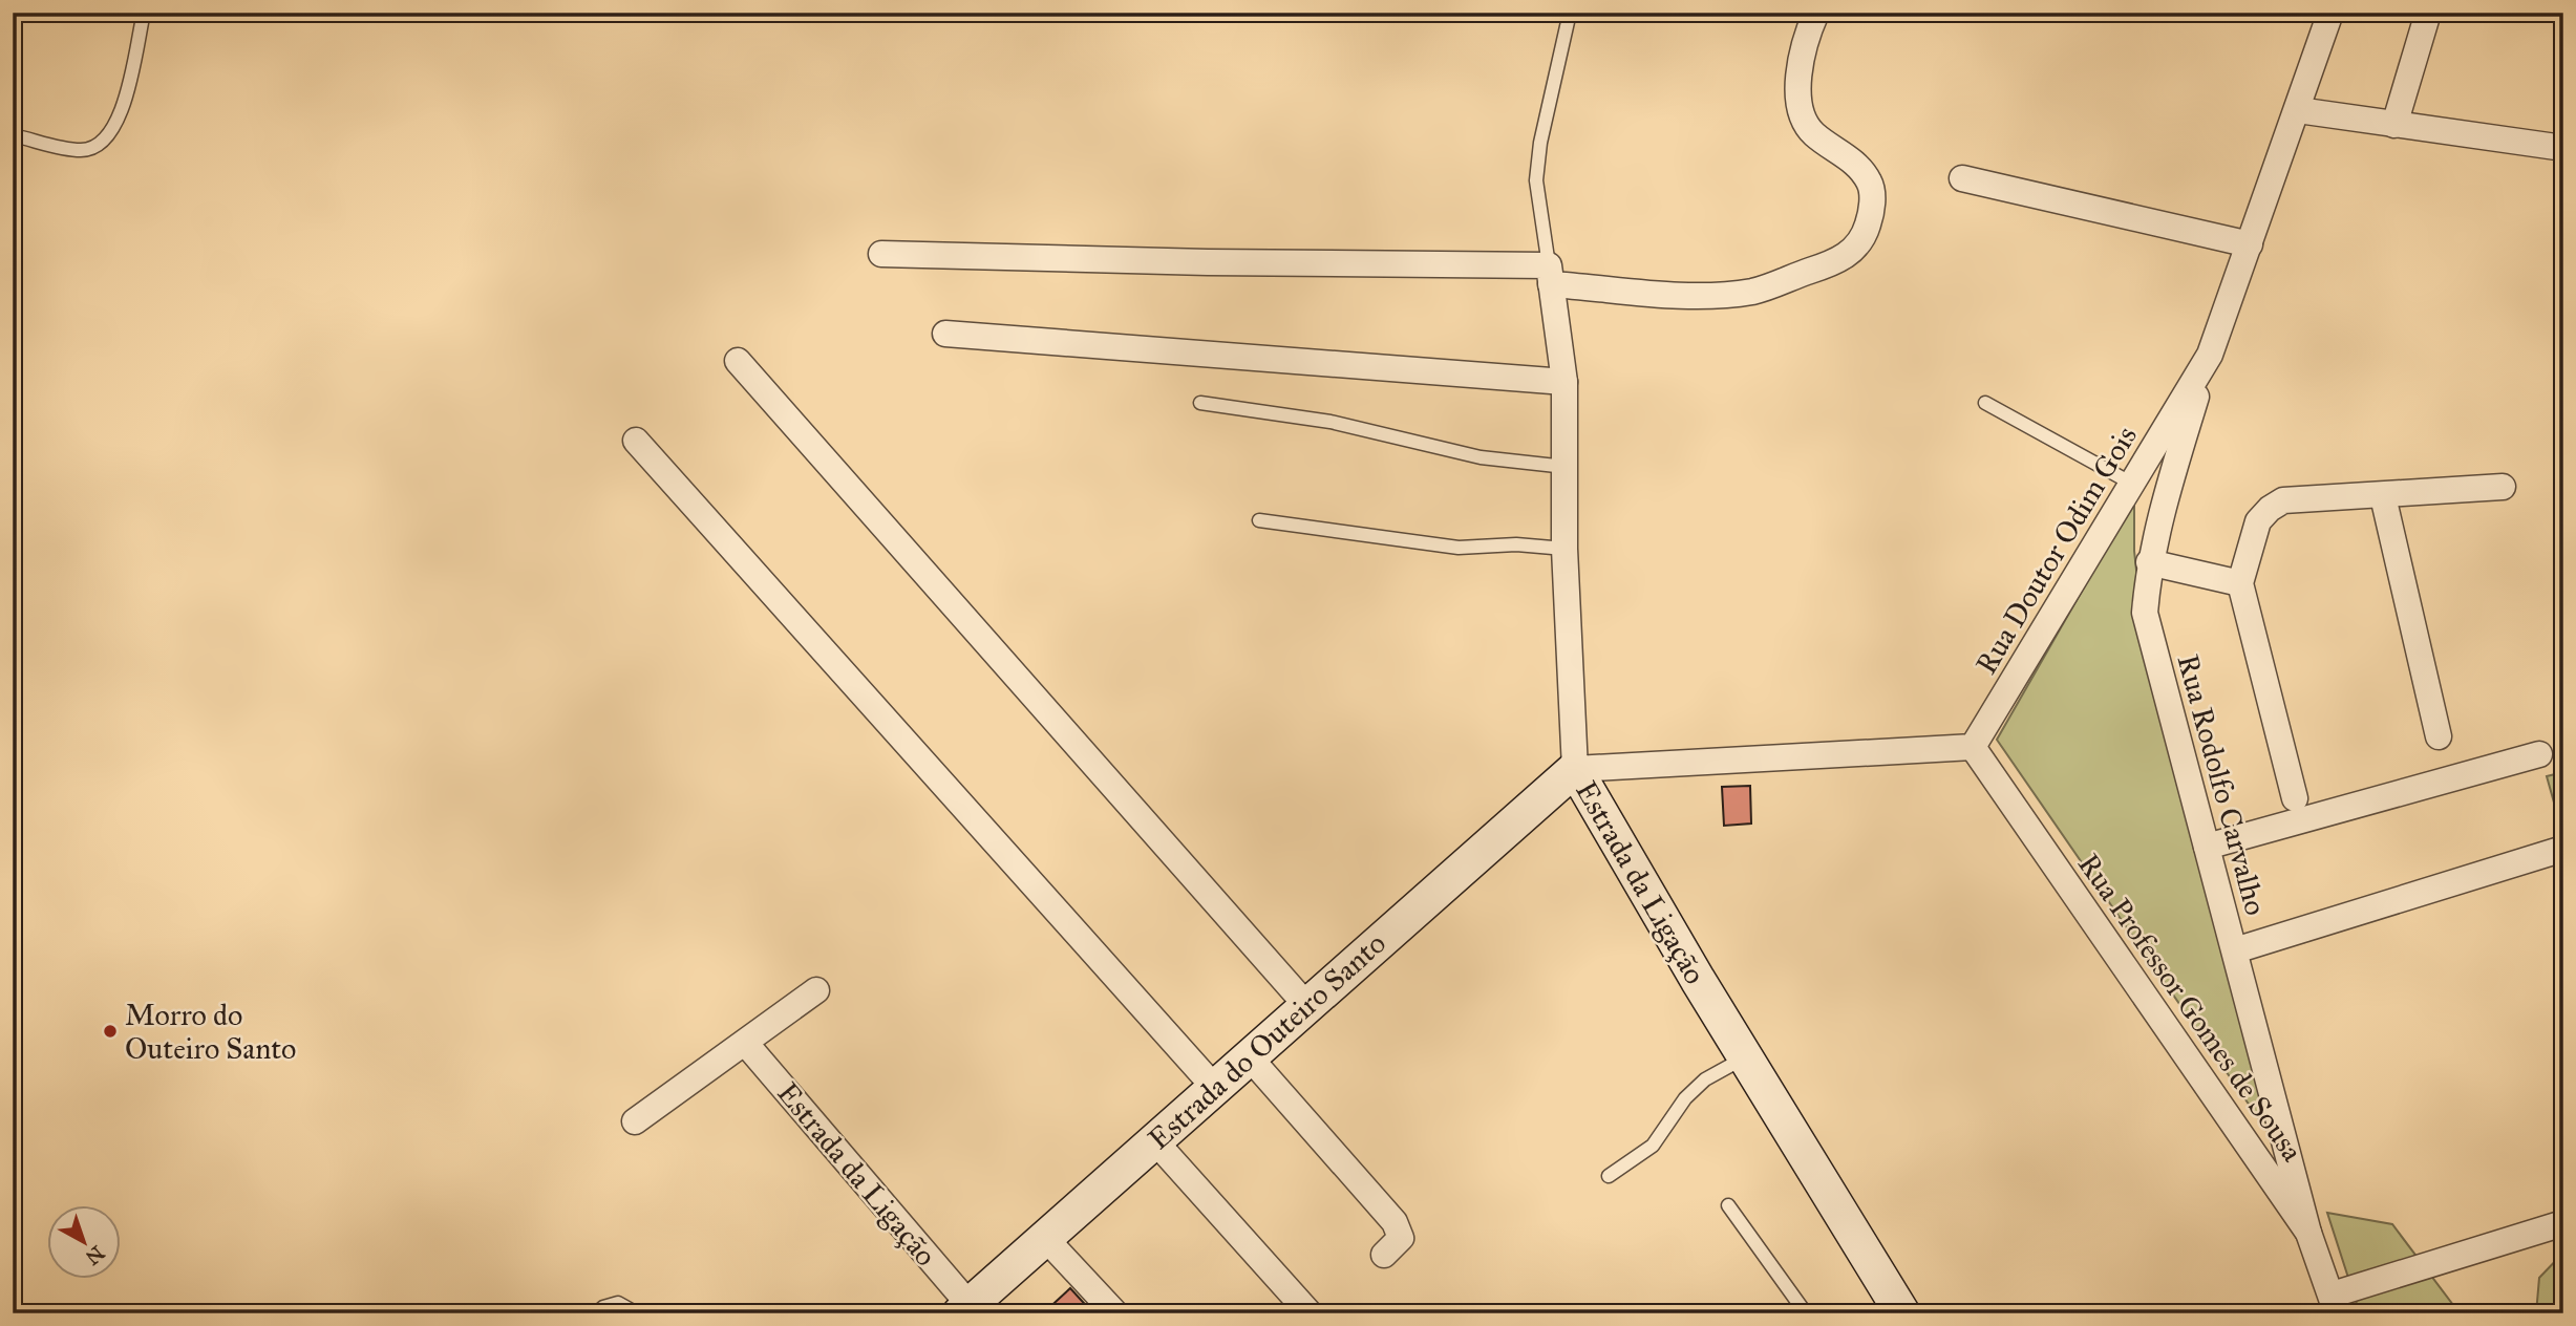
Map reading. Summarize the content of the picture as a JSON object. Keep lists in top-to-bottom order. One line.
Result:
{"streets":{"street":["Rua Doutor Odim Gois","Rua Rodolfo Carvalho","Estrada da Ligação","Rua Professor Gomes de Sousa","Estrada do Outeiro Santo"]},"crossings":[["Rua Doutor Odim Gois","Rua Rodolfo Carvalho"],["Rua Doutor Odim Gois","Rua Professor Gomes de Sousa"],["Rua Rodolfo Carvalho","Rua Professor Gomes de Sousa"],["Estrada da Ligação","Estrada do Outeiro Santo"]],"places":["Morro do Outeiro Santo"],"north":"bottom right"}
